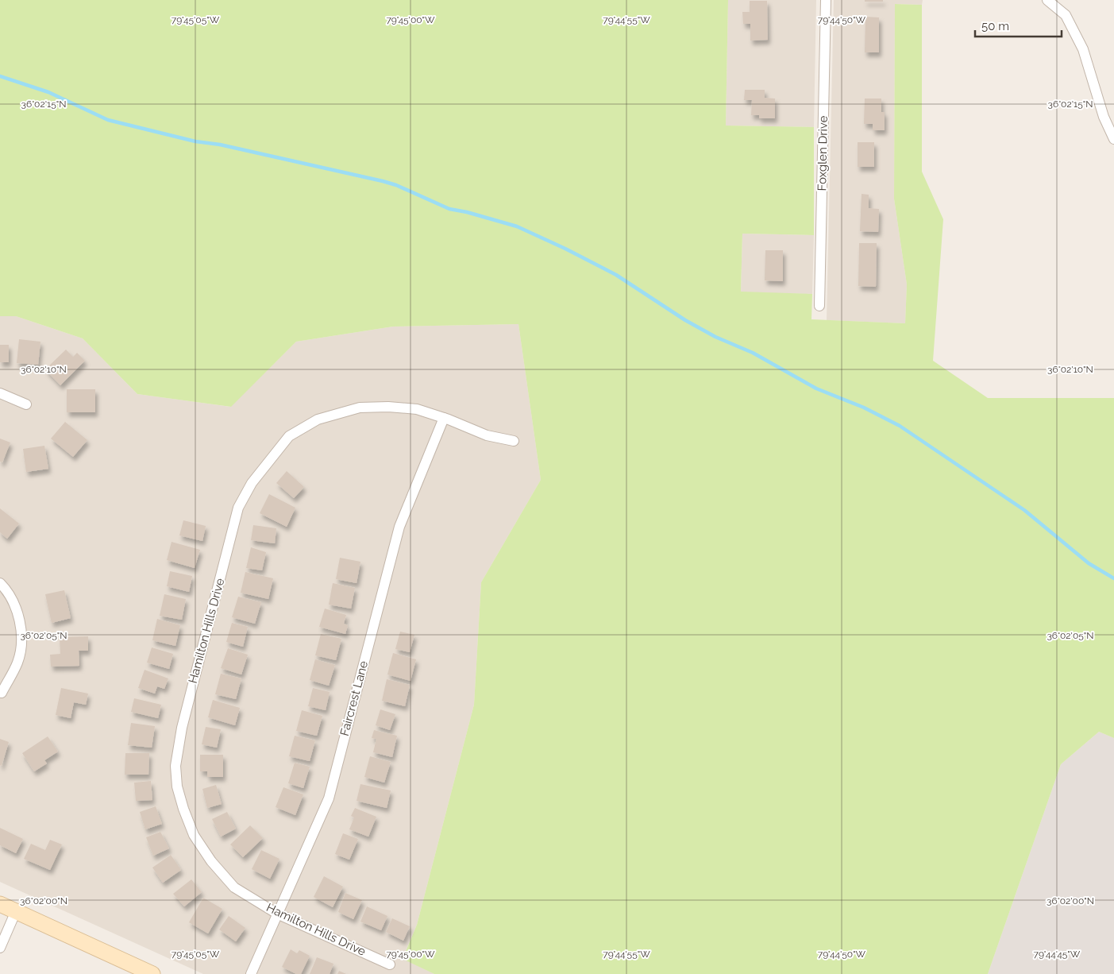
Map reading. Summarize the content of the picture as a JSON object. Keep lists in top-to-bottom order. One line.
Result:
{"streets":{"street":["Foxglen Drive","Hamilton Hills Drive","Faircrest Lane"]},"crossings":[["Hamilton Hills Drive","Faircrest Lane"]],"scale_bar":"50 m","coordinates":["79°45'05\"W","79°45'00\"W","79°44'55\"W","79°44'50\"W","36°02'15\"N","36°02'10\"N","36°02'05\"N","36°02'00\"N","79°44'45\"W"]}
